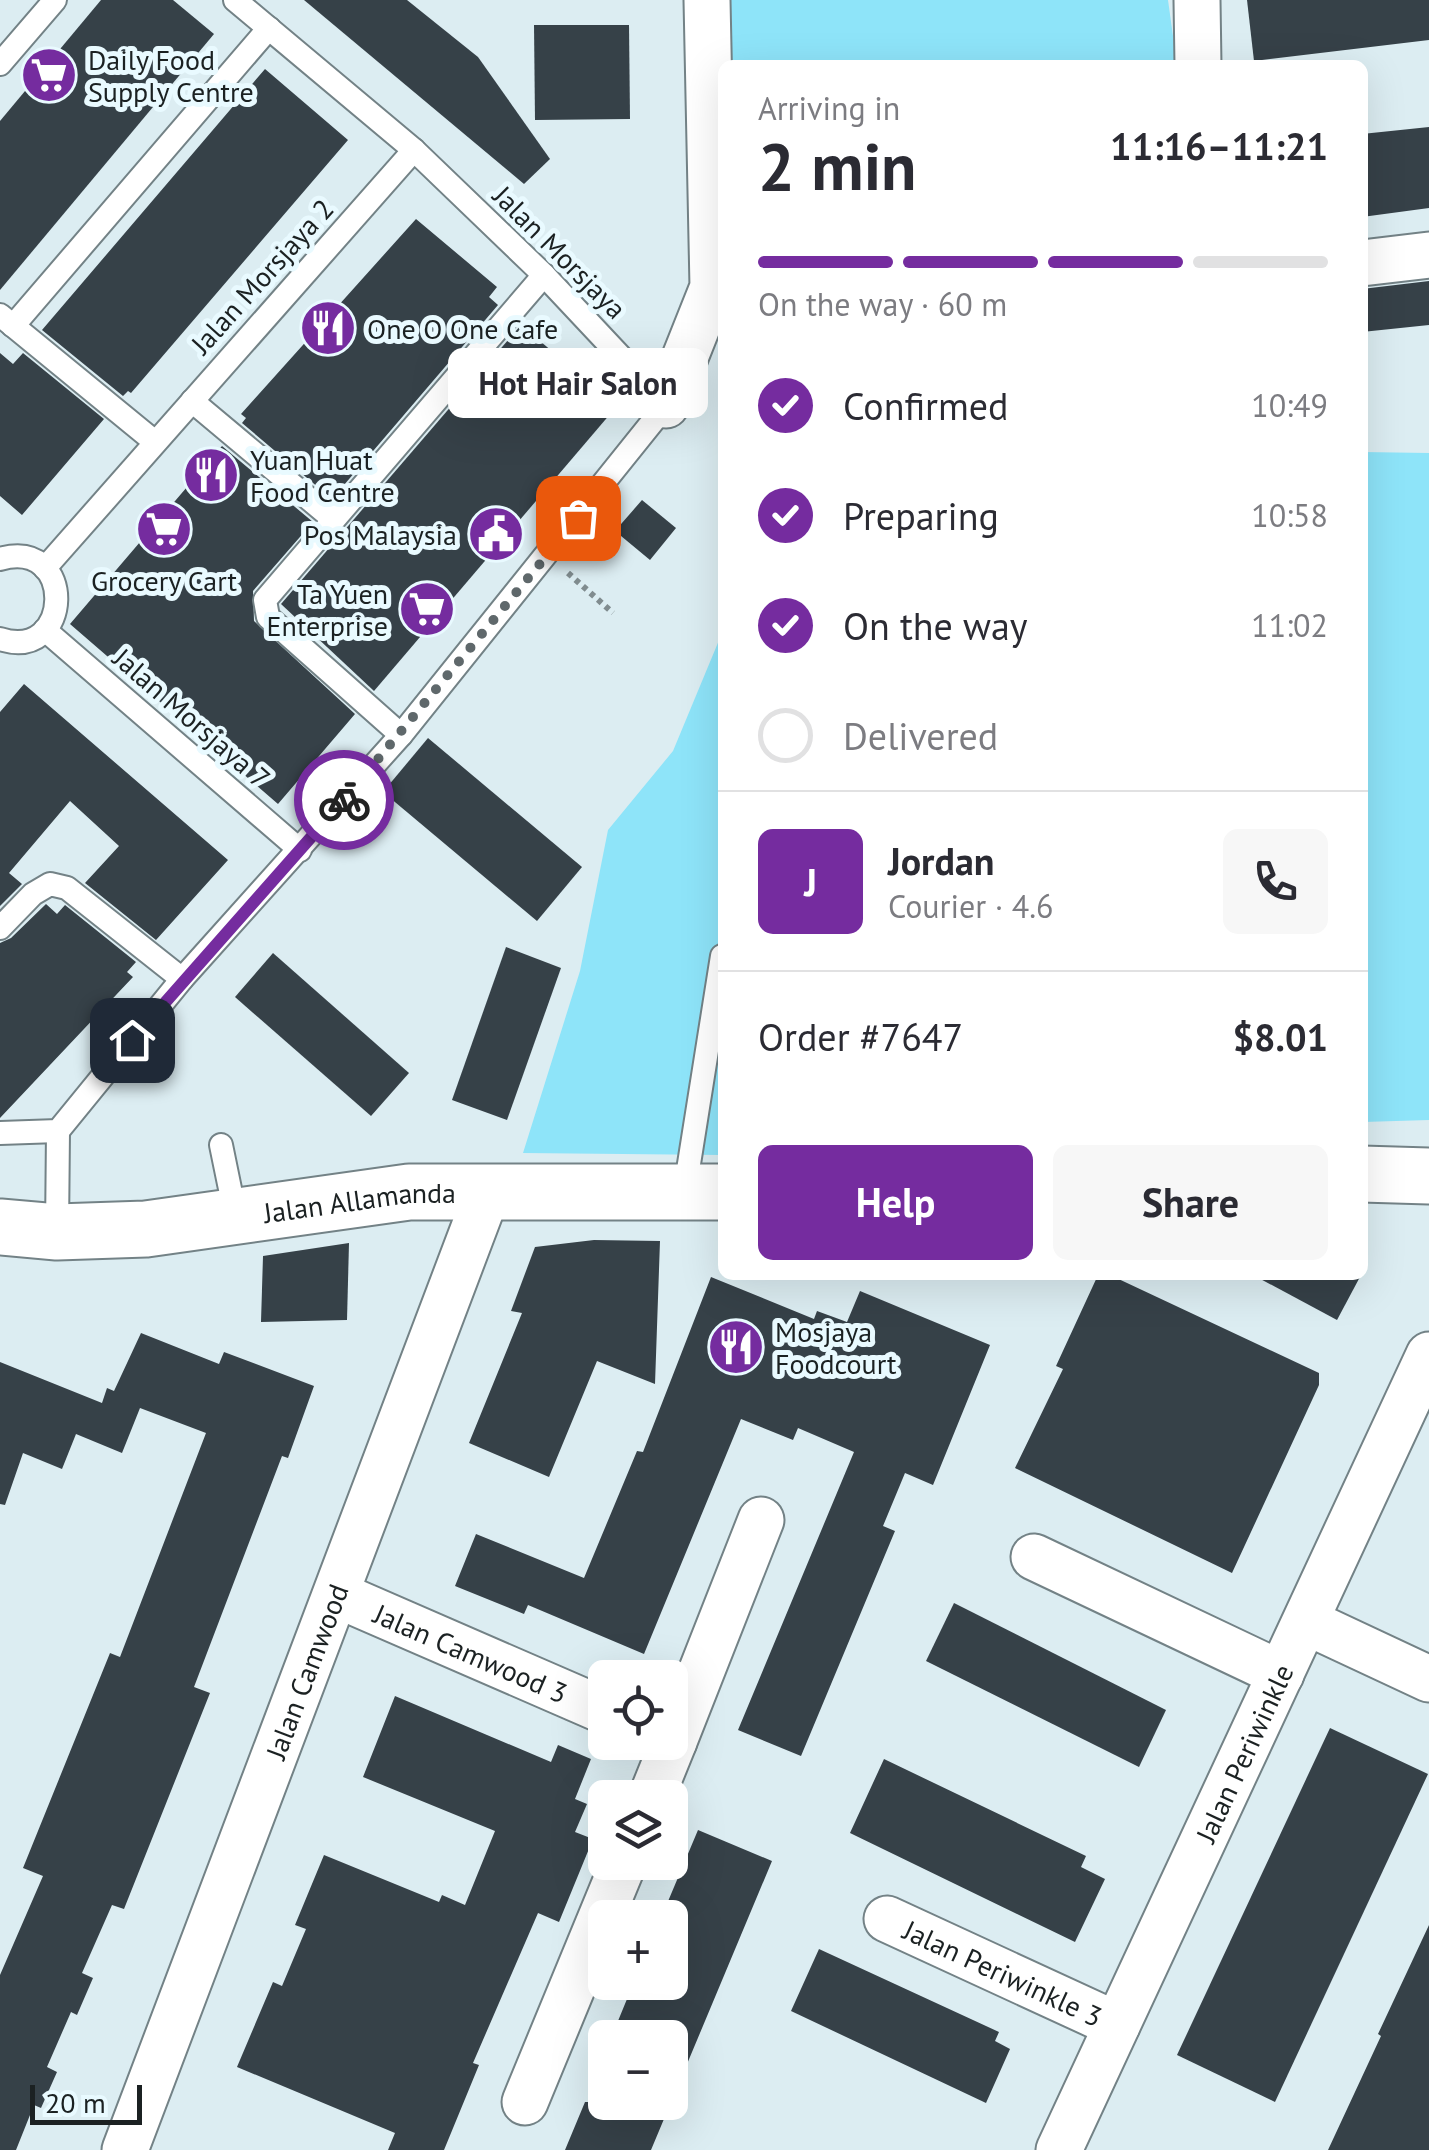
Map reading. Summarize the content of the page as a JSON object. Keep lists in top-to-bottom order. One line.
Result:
{"streets":{"street":["Jalan Allamanda","Jalan Camwood 3","Jalan Camwood","Jalan Periwinkle","Jalan Periwinkle 3"],"lane":["Jalan Morsjaya","Jalan Morsjaya 2","Jalan Morsjaya 7"]},"crossings":[["Jalan Morsjaya","Jalan Morsjaya 2"],["Jalan Allamanda","Jalan Camwood"],["Jalan Camwood 3","Jalan Camwood"],["Jalan Periwinkle","Jalan Periwinkle 3"]],"places":{"supermarket":["Daily Food Supply Centre","Grocery Cart","Ta Yuen Enterprise"],"restaurant":["One O One Cafe","Yuan Huat Food Centre","Mosjaya Foodcourt"],"other":["Hot Hair Salon"],"public building":["Pos Malaysia"]},"scale_bar":"20 m","page":{"heading":["2 min","Arriving in","11:16–11:21"],"panel":["Jordan","Courier · 4.6","Order #7647","$8.01"],"bar":"On the way · 60 m","bubble":"Hot Hair Salon","list":[["Confirmed","10:49"],["Preparing","10:58"],["On the way","11:02"],"Delivered"],"round":"J","buttons":["Help","Share"],"map_buttons":["+","−"],"scale":"20 m"}}
